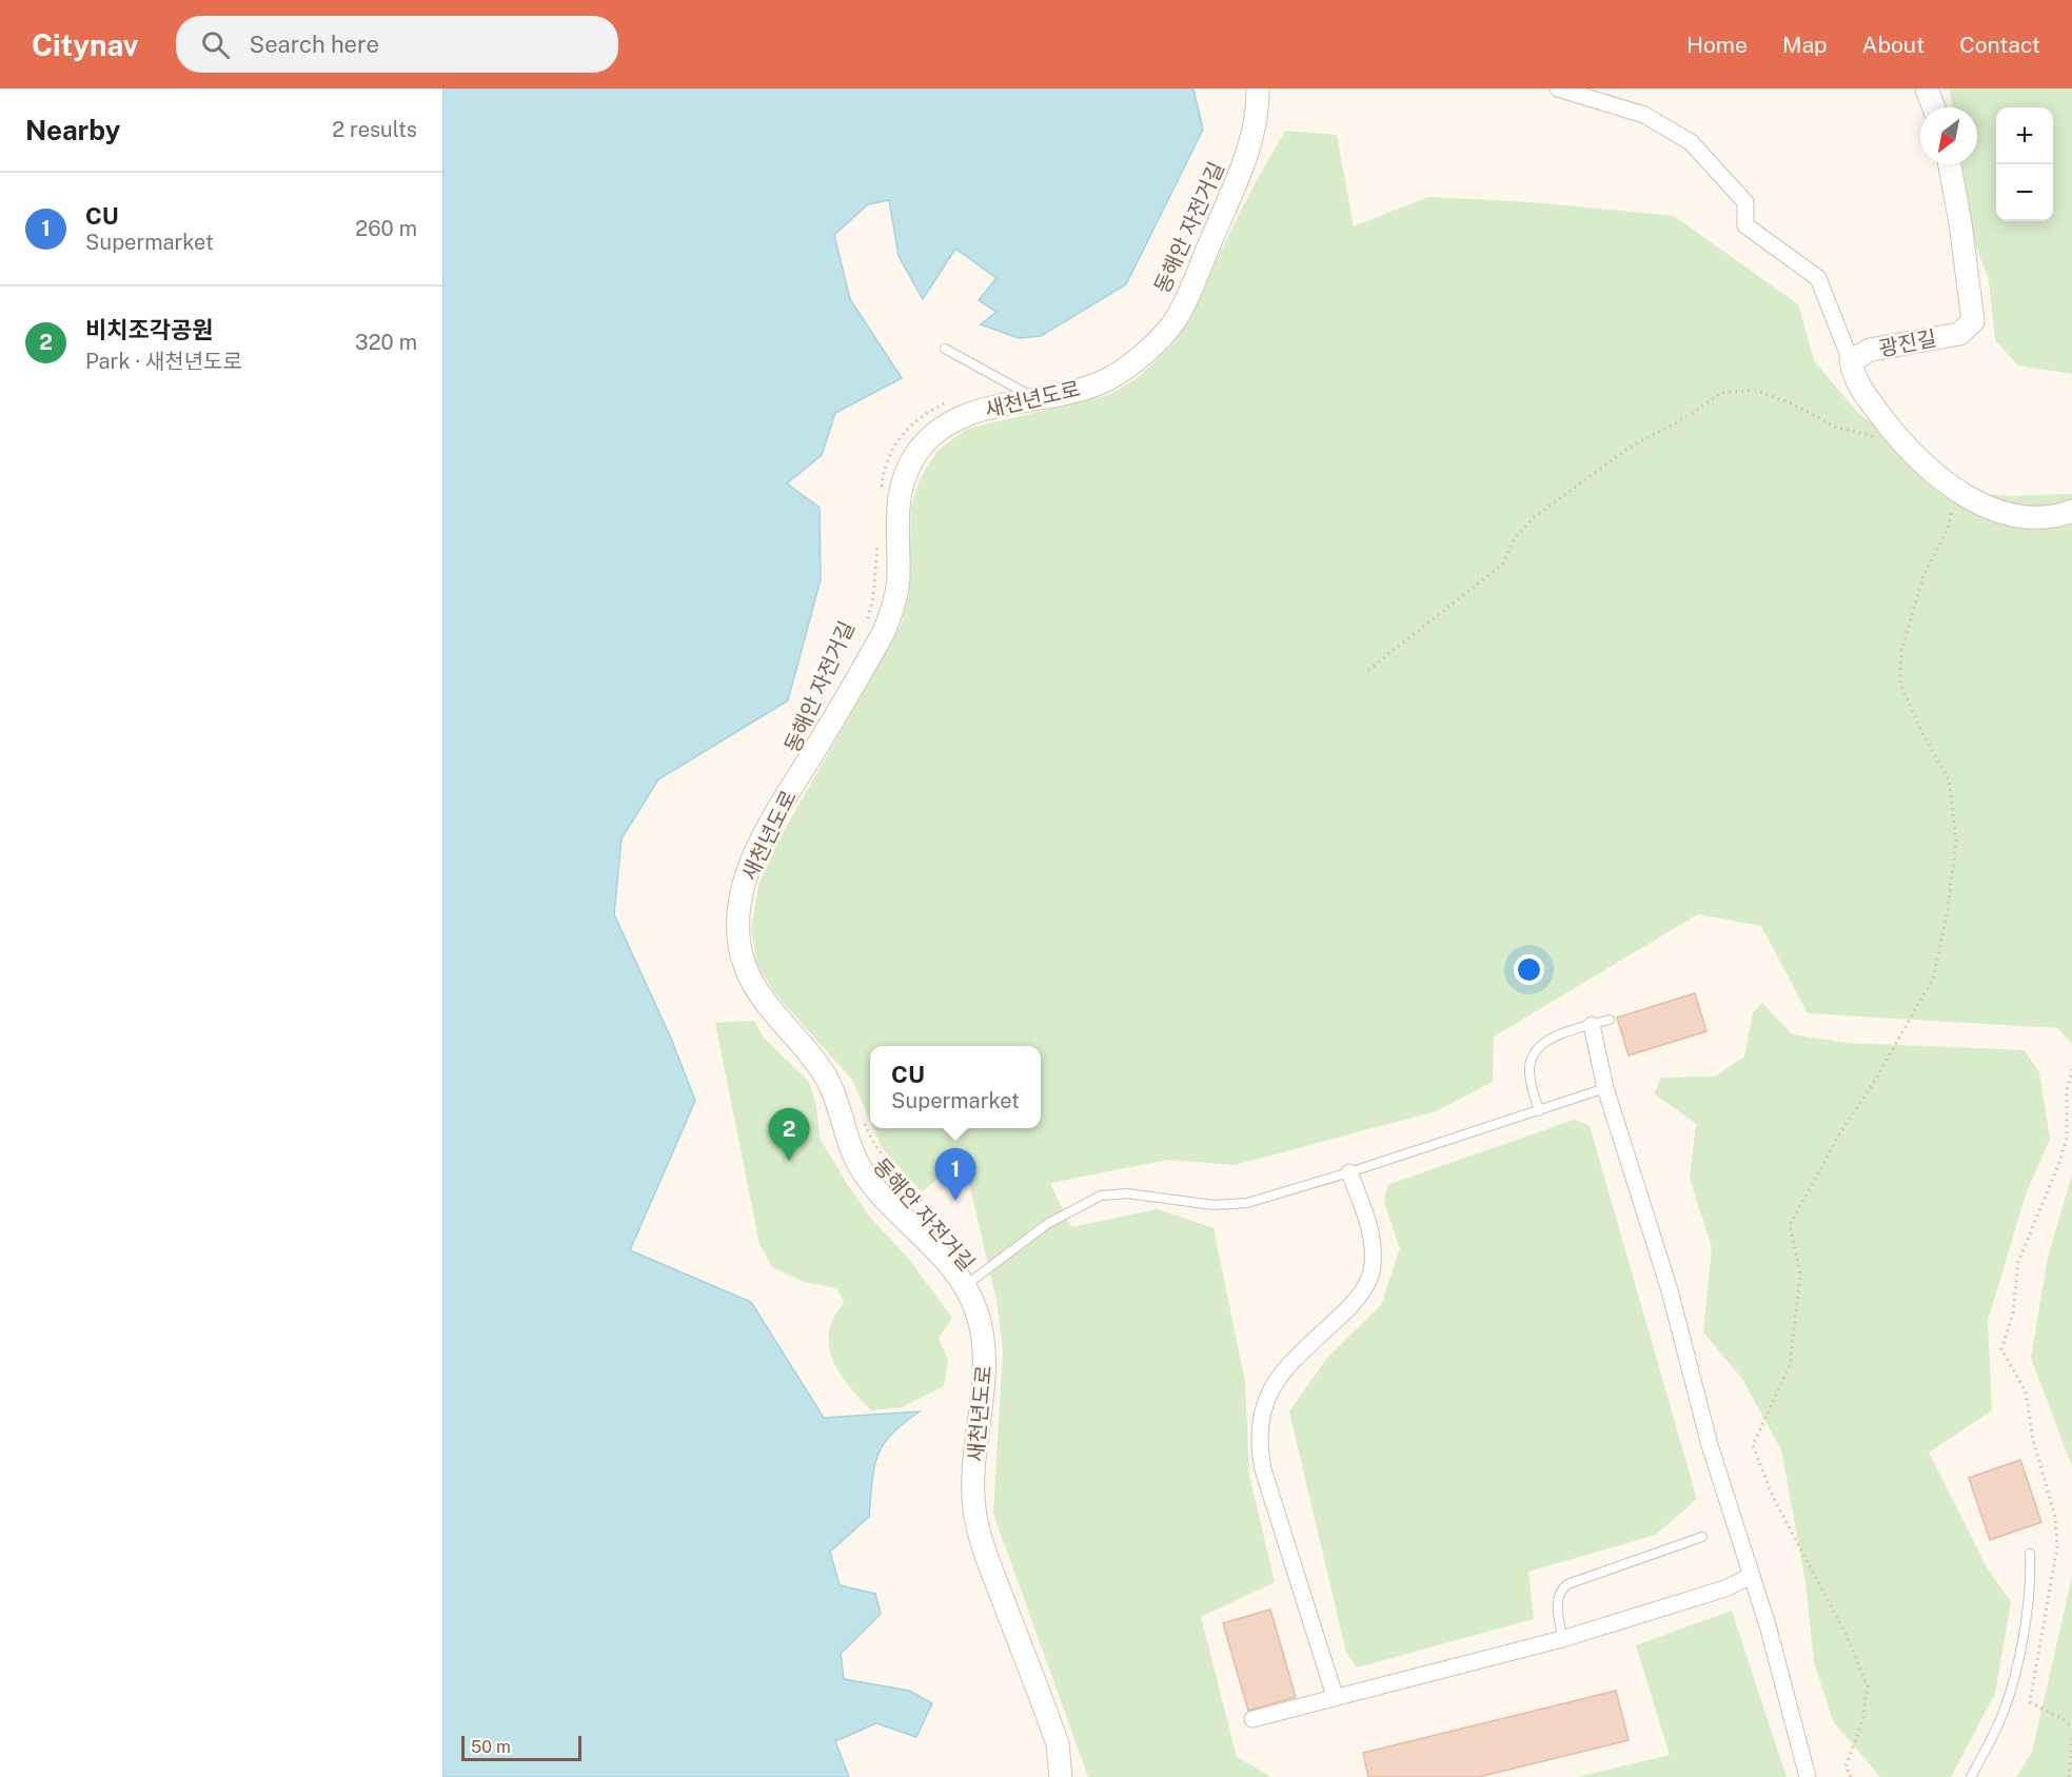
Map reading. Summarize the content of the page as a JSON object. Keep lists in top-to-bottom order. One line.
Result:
{"streets":{"street":["광진길","새천년도로"],"path":["동해안 자전거길"]},"crossings":[["동해안 자전거길","새천년도로"]],"scale_bar":"50 m","north":"bottom left","page":{"header":"Citynav","search":"Search here","nav":["Home","Map","About","Contact"],"heading":["Nearby","2 results"],"map_buttons":["+","−"],"list":[{"mark":"1","name":"CU","note":"Supermarket","value":"260 m"},{"mark":"2","name":"비치조각공원","note":"Park · 새천년도로","value":"320 m"}],"popup":["CU","Supermarket"],"pins":["2","1"],"scale":"50 m"}}
